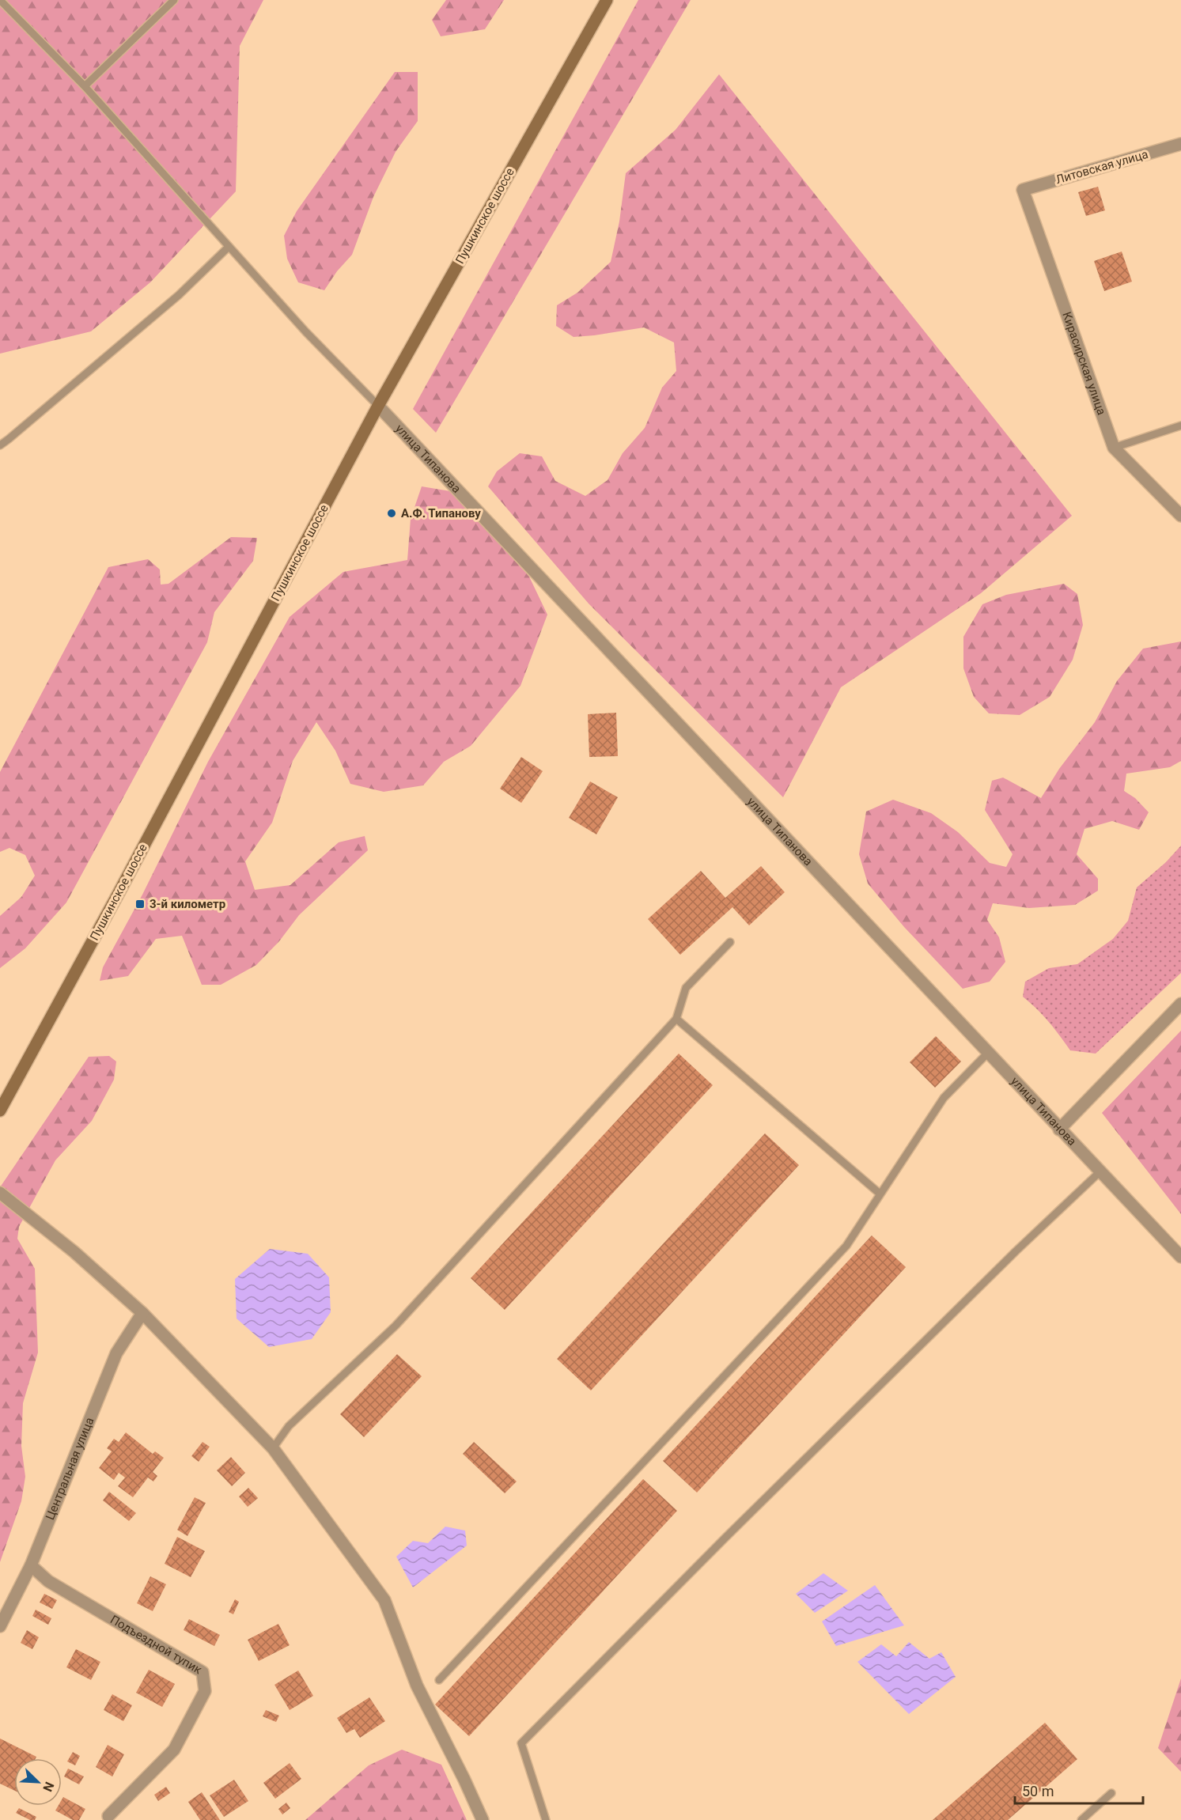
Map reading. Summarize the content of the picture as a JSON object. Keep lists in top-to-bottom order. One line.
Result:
{"streets":{"main road":["Пушкинское шоссе"],"street":["Литовская улица","Кирасирская улица","улица Типанова","Центральная улица","Подъездной тупик"]},"crossings":[["Литовская улица","Кирасирская улица"],["Пушкинское шоссе","улица Типанова"],["Центральная улица","Подъездной тупик"]],"places":{"other":["А.Ф. Типанову"],"transit":["3-й километр"]},"scale_bar":"50 m","north":"bottom right"}
